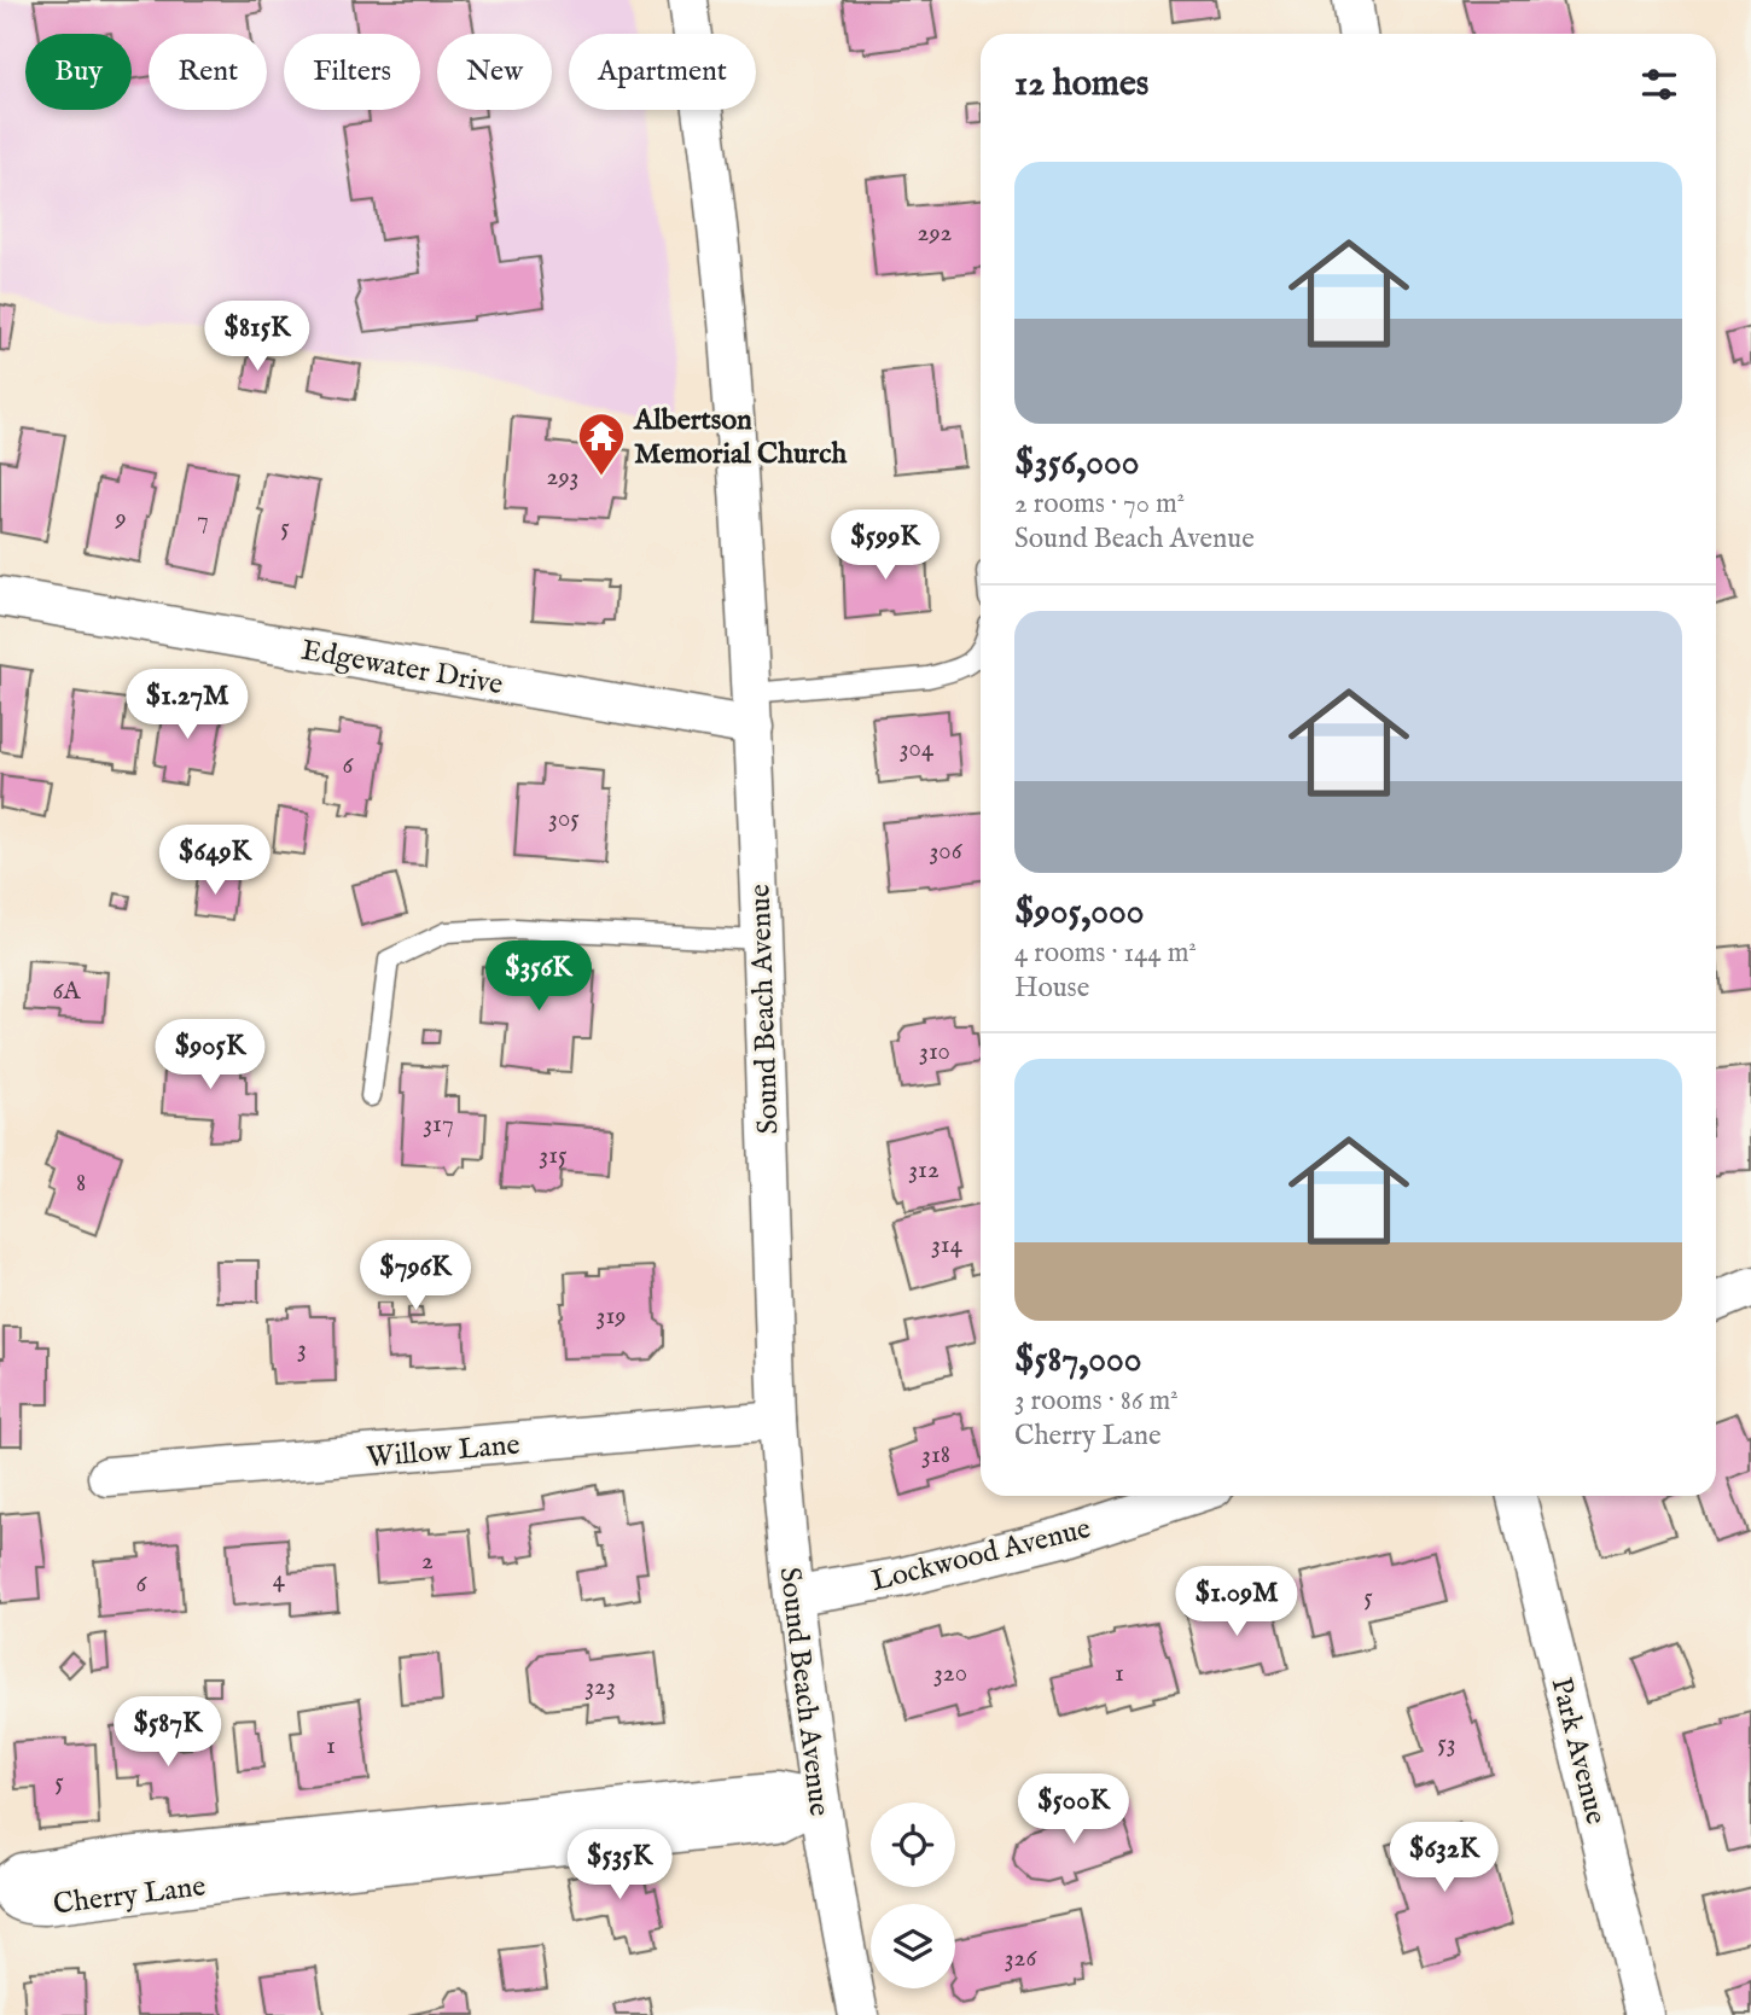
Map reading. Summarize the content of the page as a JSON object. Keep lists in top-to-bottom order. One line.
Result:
{"streets":{"street":["Edgewater Drive","Sound Beach Avenue","Willow Lane","Lockwood Avenue","Park Avenue","Cherry Lane"]},"crossings":[["Edgewater Drive","Sound Beach Avenue"],["Sound Beach Avenue","Willow Lane"],["Sound Beach Avenue","Lockwood Avenue"],["Sound Beach Avenue","Cherry Lane"]],"places":{"temple":["Albertson Memorial Church"]},"house_numbers":["292","293","9","7","5","304","6","305","306","6A","310","317","315","312","8","314","319","3","318","2","4","6","5","320","1","323","53","1","5","326"],"page":{"chip":["Buy","Rent","Filters","New","Apartment"],"heading":"12 homes","list":[{"name":"$356,000","note":"2 rooms · 70 m² · Sound Beach Avenue"},{"name":"$905,000","note":"4 rooms · 144 m² · House"},{"name":"$587,000","note":"3 rooms · 86 m² · Cherry Lane"}],"price":["$815K","$599K","$1.27M","$649K","$356K","$905K","$796K","$1.09M","$587K","$500K","$632K","$535K"]}}
